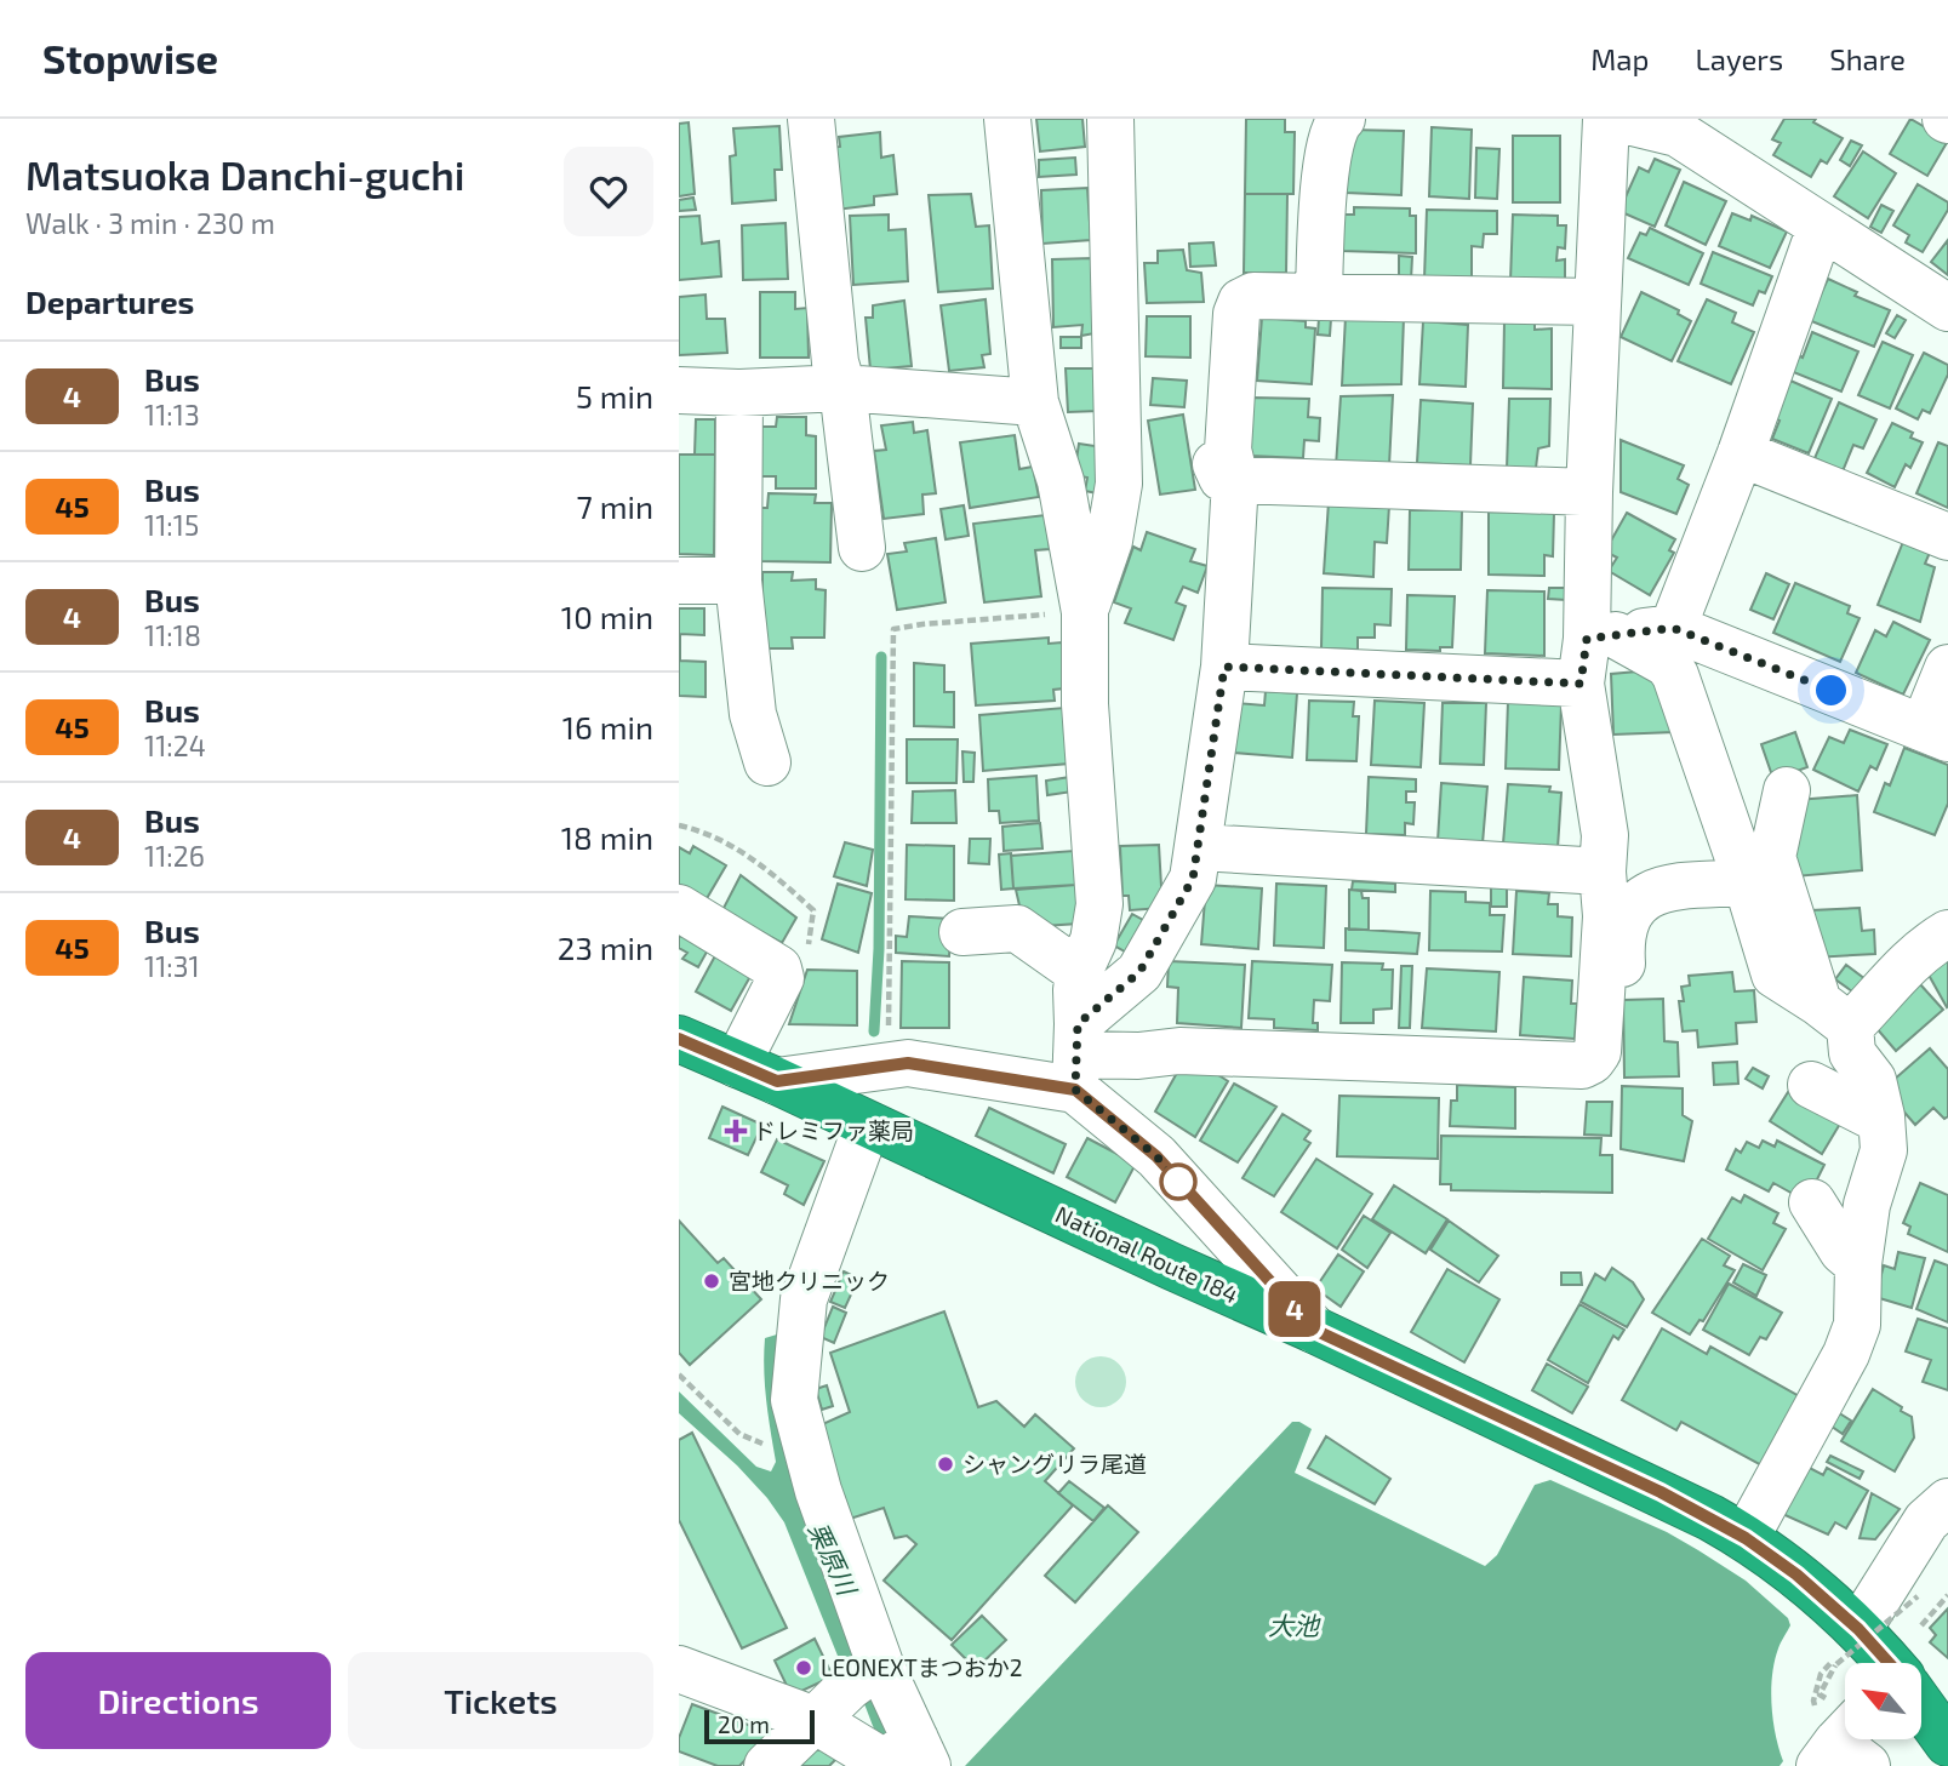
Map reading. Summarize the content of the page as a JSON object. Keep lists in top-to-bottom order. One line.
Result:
{"streets":{"highway":["National Route 184"]},"water":["栗原川","大池"],"places":{"health":["ドレミファ薬局"],"other":["宮地クリニック","シャングリラ尾道","LEONEXTまつおか2"]},"lines":["bus line 4"],"scale_bar":"20 m","north":"top left","page":{"header":"Stopwise","nav":["Map","Layers","Share"],"heading":[["Matsuoka Danchi-guchi","Walk · 3 min · 230 m"],"Departures"],"on_map":"4","list":[{"mark":"4","name":"Bus","note":"11:13","value":"5 min"},{"mark":"45","name":"Bus","note":"11:15","value":"7 min"},{"mark":"4","name":"Bus","note":"11:18","value":"10 min"},{"mark":"45","name":"Bus","note":"11:24","value":"16 min"},{"mark":"4","name":"Bus","note":"11:26","value":"18 min"},{"mark":"45","name":"Bus","note":"11:31","value":"23 min"}],"buttons":["Directions","Tickets"],"scale":"20 m"}}
